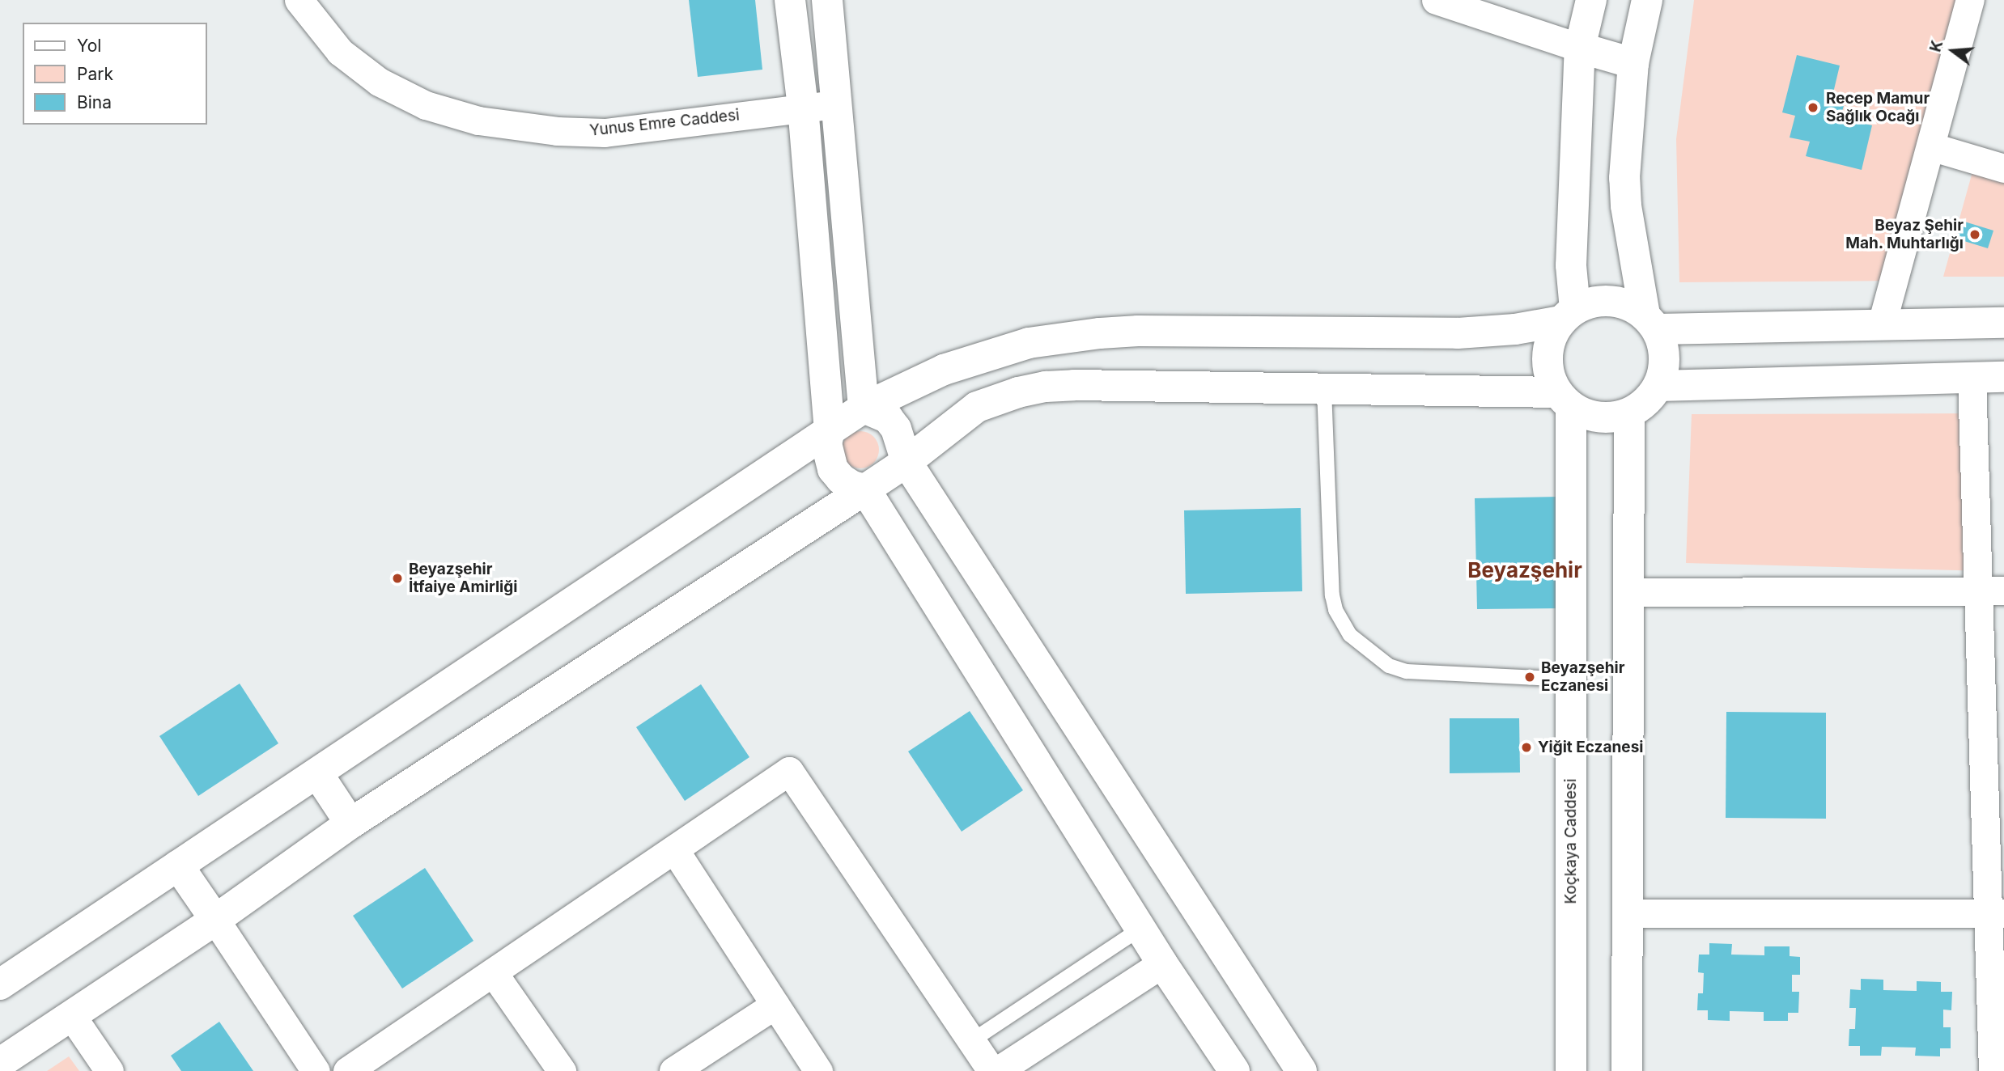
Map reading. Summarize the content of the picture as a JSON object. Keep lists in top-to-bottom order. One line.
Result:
{"streets":{"main road":["Koçkaya Caddesi"],"street":["Yunus Emre Caddesi"]},"districts":["Beyazşehir"],"places":["Recep Mamur Sağlık Ocağı","Beyaz Şehir Mah. Muhtarlığı","Beyazşehir İtfaiye Amirliği","Beyazşehir Eczanesi","Yiğit Eczanesi"],"legend":["Yol","Park","Bina"],"north":"left"}
